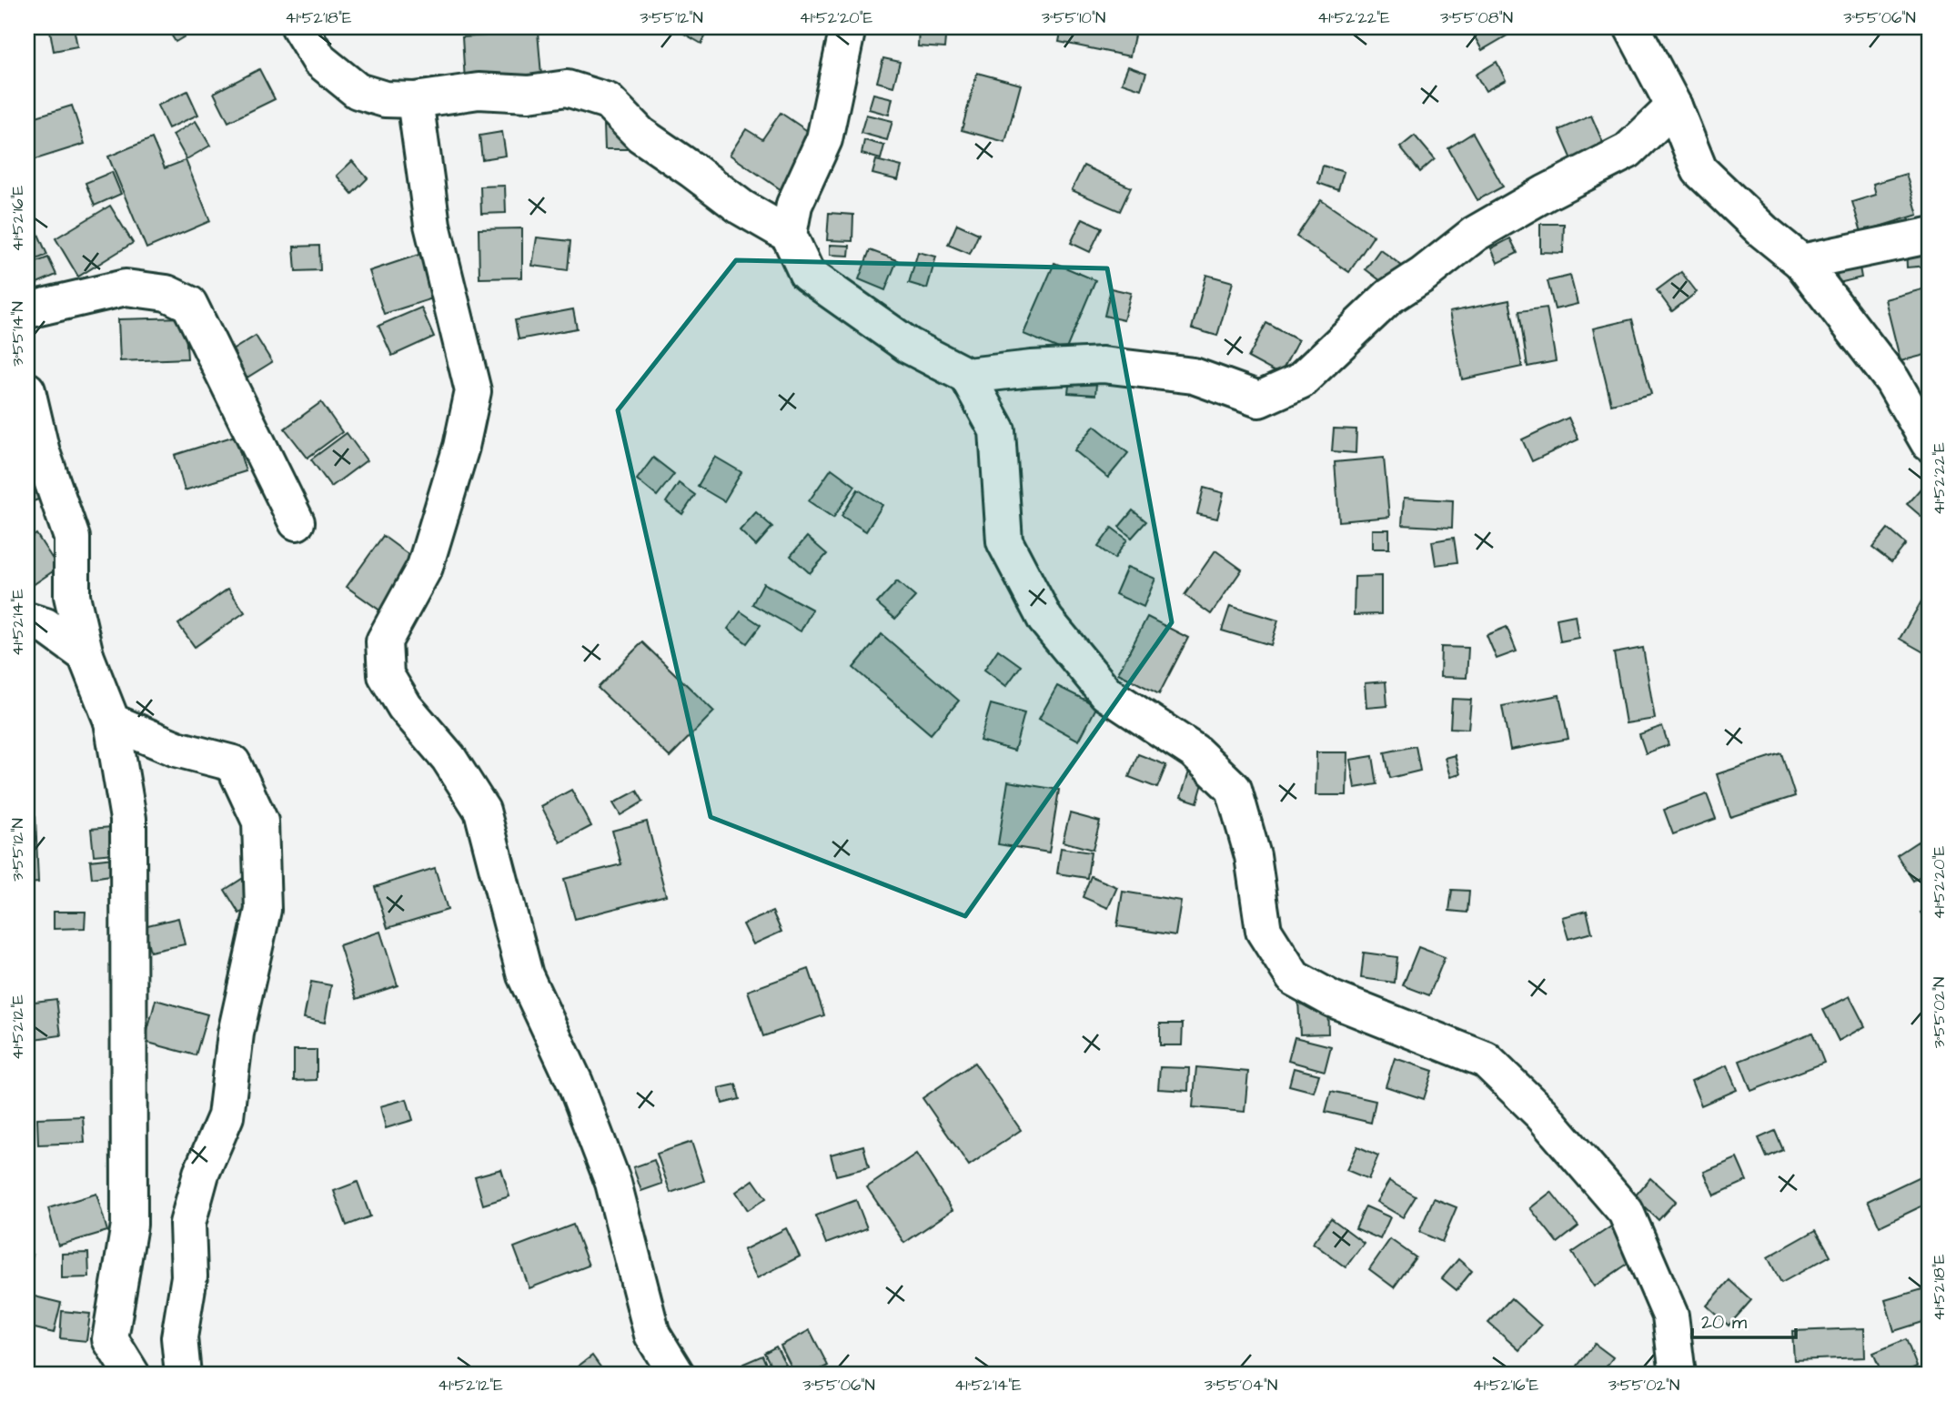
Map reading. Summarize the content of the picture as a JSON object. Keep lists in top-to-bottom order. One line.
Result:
{"scale_bar":"20 m","coordinates":["41°52'18\"E","3°55'12\"N","41°52'20\"E","3°55'10\"N","41°52'22\"E","3°55'08\"N","3°55'06\"N","41°52'16\"E","3°55'14\"N","41°52'14\"E","3°55'02\"N","41°52'12\"E","3°55'04\"N"]}
